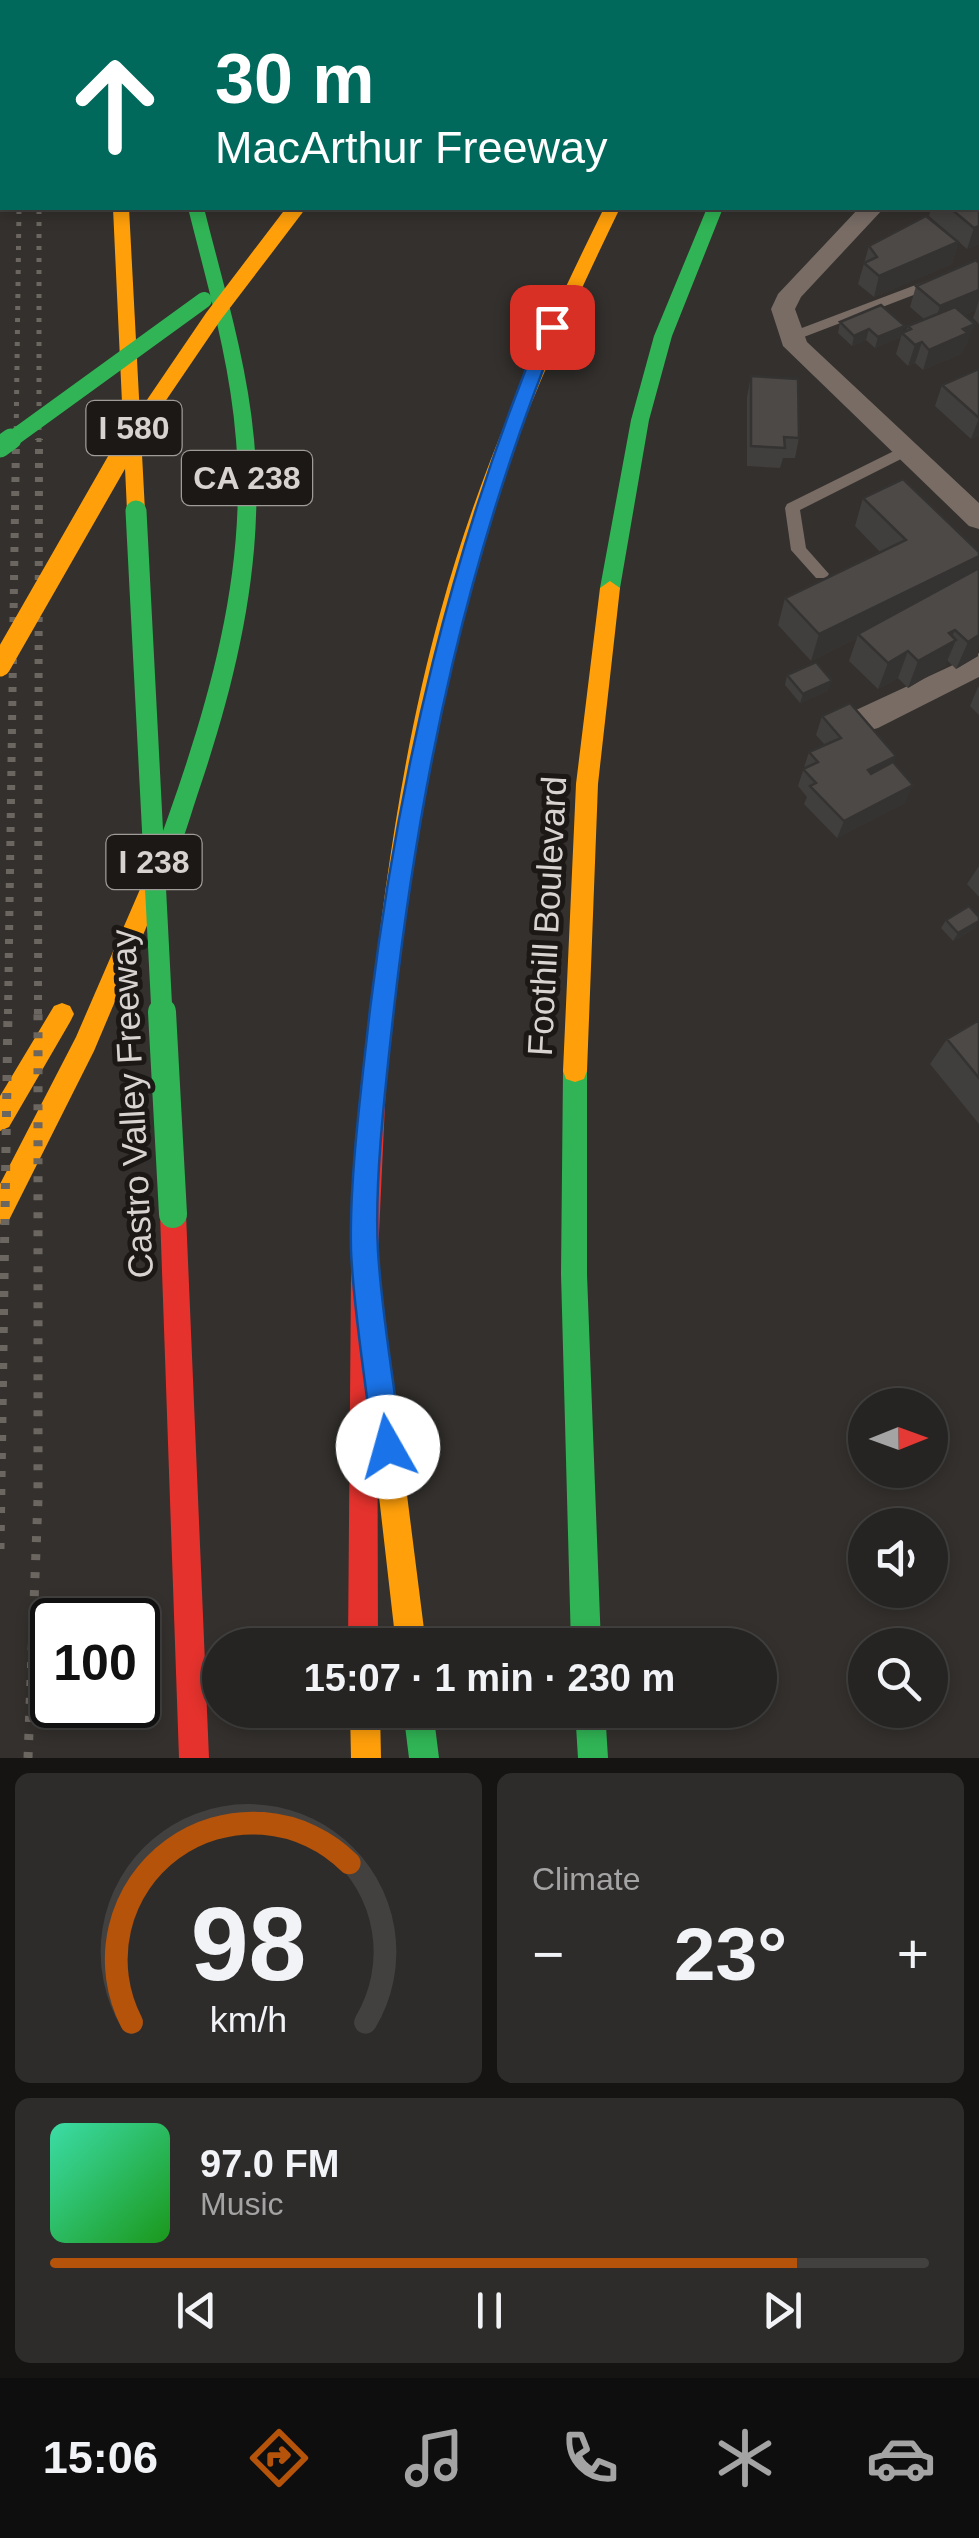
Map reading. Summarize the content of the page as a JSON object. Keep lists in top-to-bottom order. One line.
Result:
{"streets":{"main road":["I 580","CA 238","I 238","Foothill Boulevard","Castro Valley Freeway"]},"north":"right","page":{"turn":["30 m","MacArthur Freeway"],"limit":"100","trip":"15:07 · 1 min · 230 m","tile":"Climate","heat":["−","23°","+"],"song":["97.0 FM","Music"],"tabs":"15:06","gauge":["98","km/h"]}}
